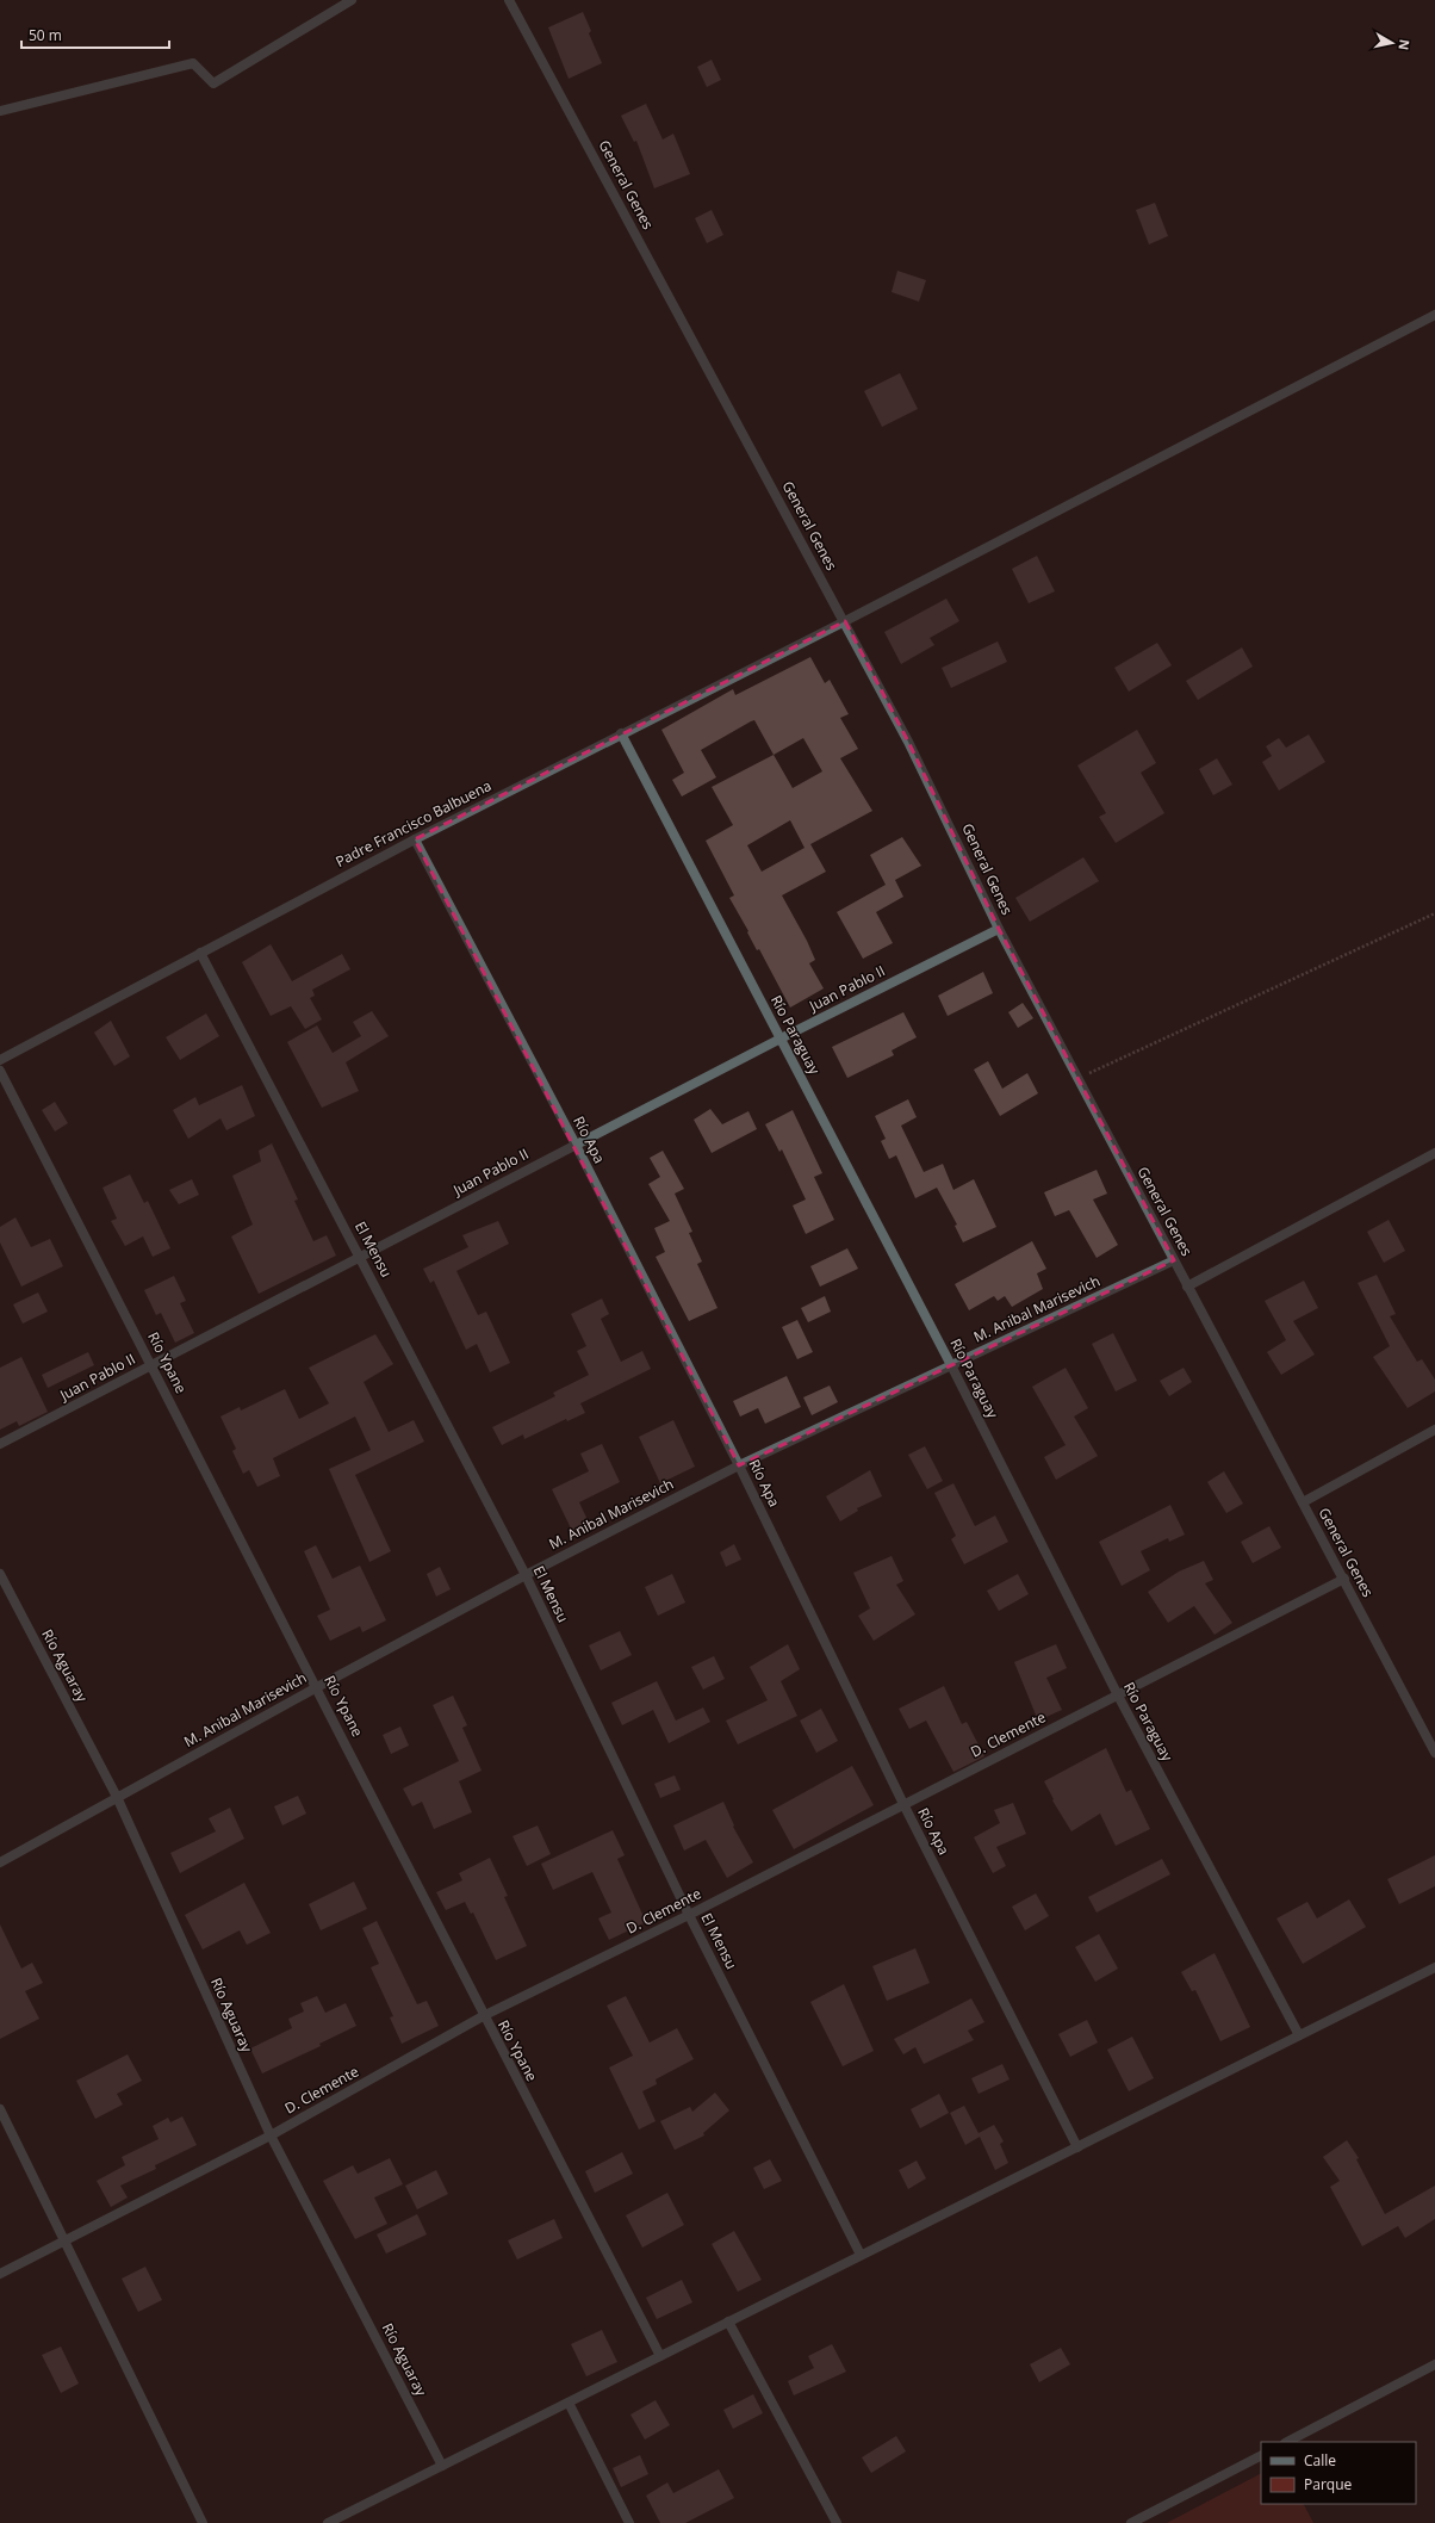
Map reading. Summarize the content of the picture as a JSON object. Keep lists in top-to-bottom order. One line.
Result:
{"streets":{"street":["General Genes","Padre Francisco Balbuena","Juan Pablo II","Río Paraguay","Río Apa","El Mensu","M. Anibal Marisevich","Río Ypane","Río Aguaray","D. Clemente"]},"crossings":[["General Genes","Padre Francisco Balbuena"],["General Genes","Juan Pablo II"],["General Genes","M. Anibal Marisevich"],["General Genes","D. Clemente"],["Padre Francisco Balbuena","Río Paraguay"],["Padre Francisco Balbuena","Río Apa"],["Padre Francisco Balbuena","El Mensu"],["Juan Pablo II","Río Paraguay"],["Juan Pablo II","Río Apa"],["Juan Pablo II","El Mensu"],["Juan Pablo II","Río Ypane"],["Río Paraguay","M. Anibal Marisevich"],["Río Paraguay","D. Clemente"],["Río Apa","M. Anibal Marisevich"],["Río Apa","D. Clemente"],["El Mensu","M. Anibal Marisevich"],["El Mensu","D. Clemente"],["M. Anibal Marisevich","Río Ypane"],["M. Anibal Marisevich","Río Aguaray"],["Río Ypane","D. Clemente"],["Río Aguaray","D. Clemente"]],"legend":["Calle","Parque"],"scale_bar":"50 m","north":"right"}
